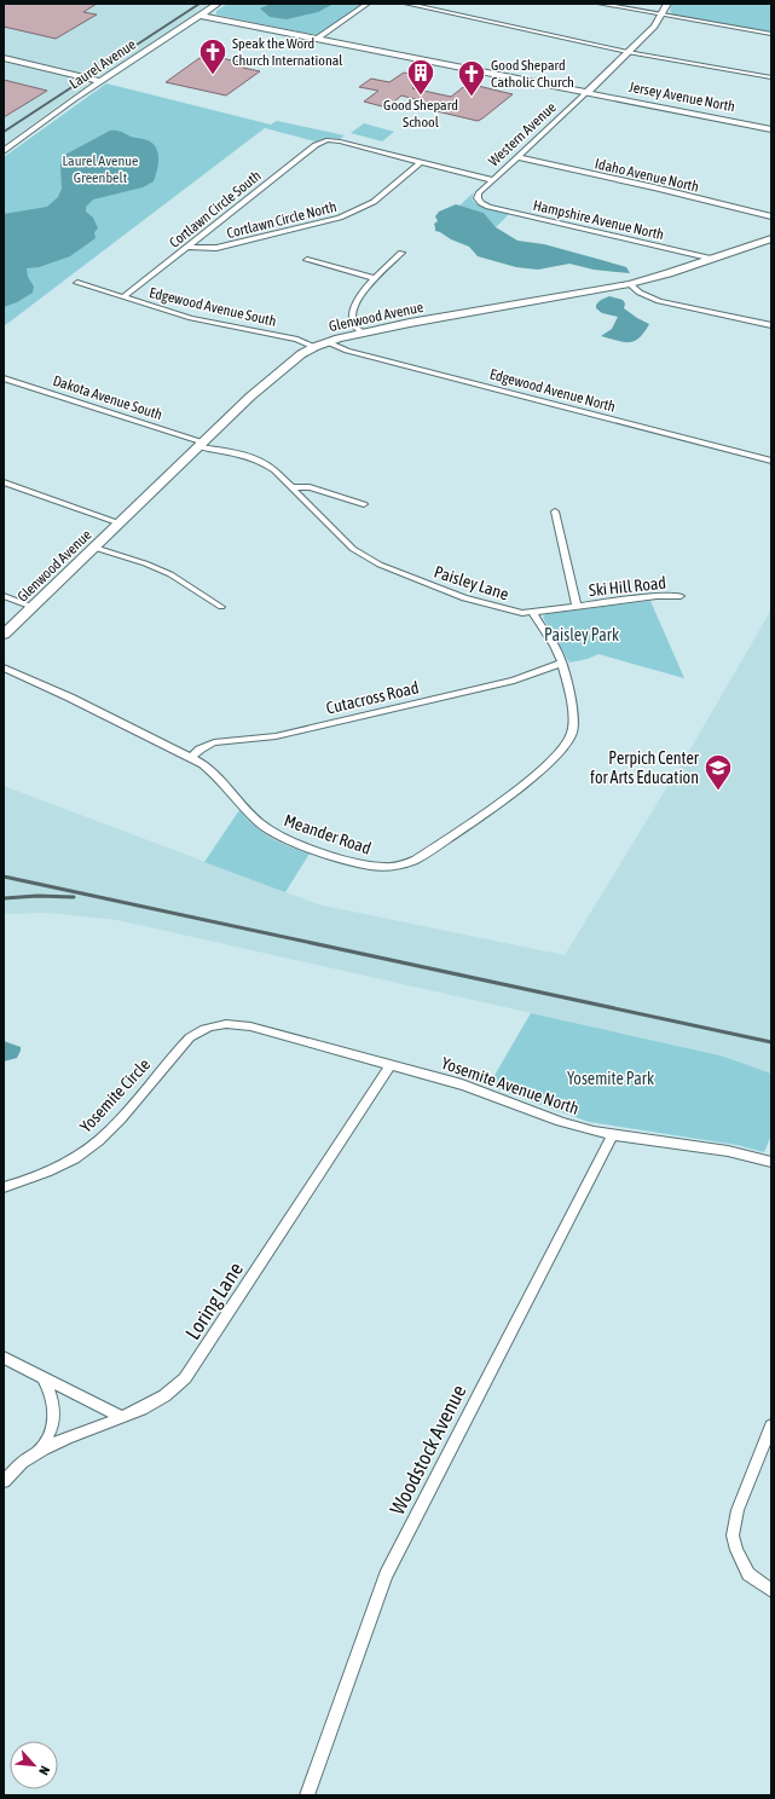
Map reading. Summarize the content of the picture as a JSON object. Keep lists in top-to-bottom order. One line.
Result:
{"streets":{"street":["Laurel Avenue","Jersey Avenue North","Western Avenue","Idaho Avenue North","Cortlawn Circle South","Cortlawn Circle North","Hampshire Avenue North","Edgewood Avenue South","Glenwood Avenue","Edgewood Avenue North","Dakota Avenue South","Paisley Lane","Ski Hill Road","Cutacross Road","Meander Road","Yosemite Avenue North","Yosemite Circle","Loring Lane","Woodstock Avenue"]},"crossings":[["Laurel Avenue","Jersey Avenue North"],["Jersey Avenue North","Western Avenue"],["Western Avenue","Idaho Avenue North"],["Western Avenue","Hampshire Avenue North"],["Cortlawn Circle South","Cortlawn Circle North"],["Cortlawn Circle South","Edgewood Avenue South"],["Hampshire Avenue North","Glenwood Avenue"],["Edgewood Avenue South","Glenwood Avenue"],["Glenwood Avenue","Edgewood Avenue North"],["Glenwood Avenue","Dakota Avenue South"],["Glenwood Avenue","Paisley Lane"],["Dakota Avenue South","Paisley Lane"],["Paisley Lane","Ski Hill Road"],["Paisley Lane","Meander Road"],["Cutacross Road","Meander Road"],["Yosemite Avenue North","Yosemite Circle"],["Yosemite Avenue North","Loring Lane"],["Yosemite Avenue North","Woodstock Avenue"]],"parks":["Laurel Avenue Greenbelt","Paisley Park","Yosemite Park"],"places":{"church":["Speak the Word Church International","Good Shepard Catholic Church"],"building":["Good Shepard School"],"school or university":["Perpich Center for Arts Education"]},"north":"bottom right"}
